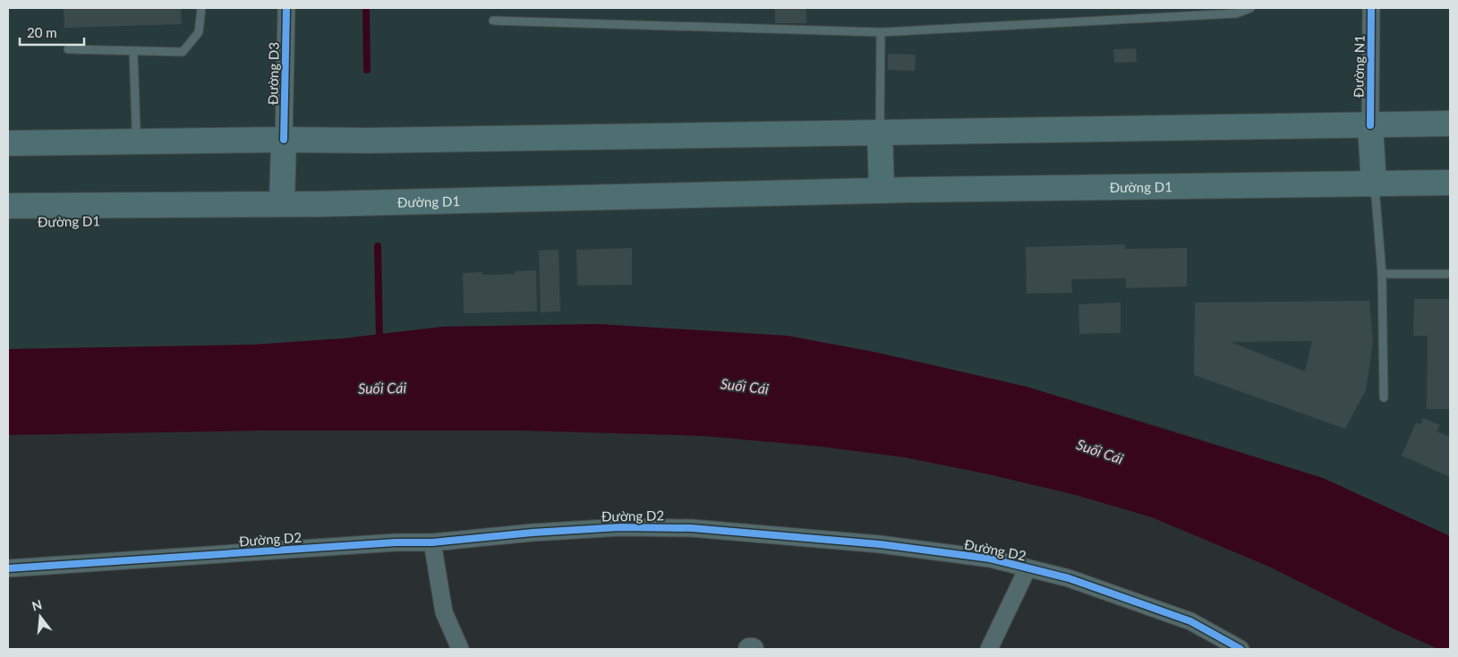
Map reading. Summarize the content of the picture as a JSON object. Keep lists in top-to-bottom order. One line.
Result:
{"streets":{"main road":["Đường D1"],"street":["Đường N1","Đường D3","Đường D2"]},"water":["Suối Cái"],"scale_bar":"20 m","north":"top"}
